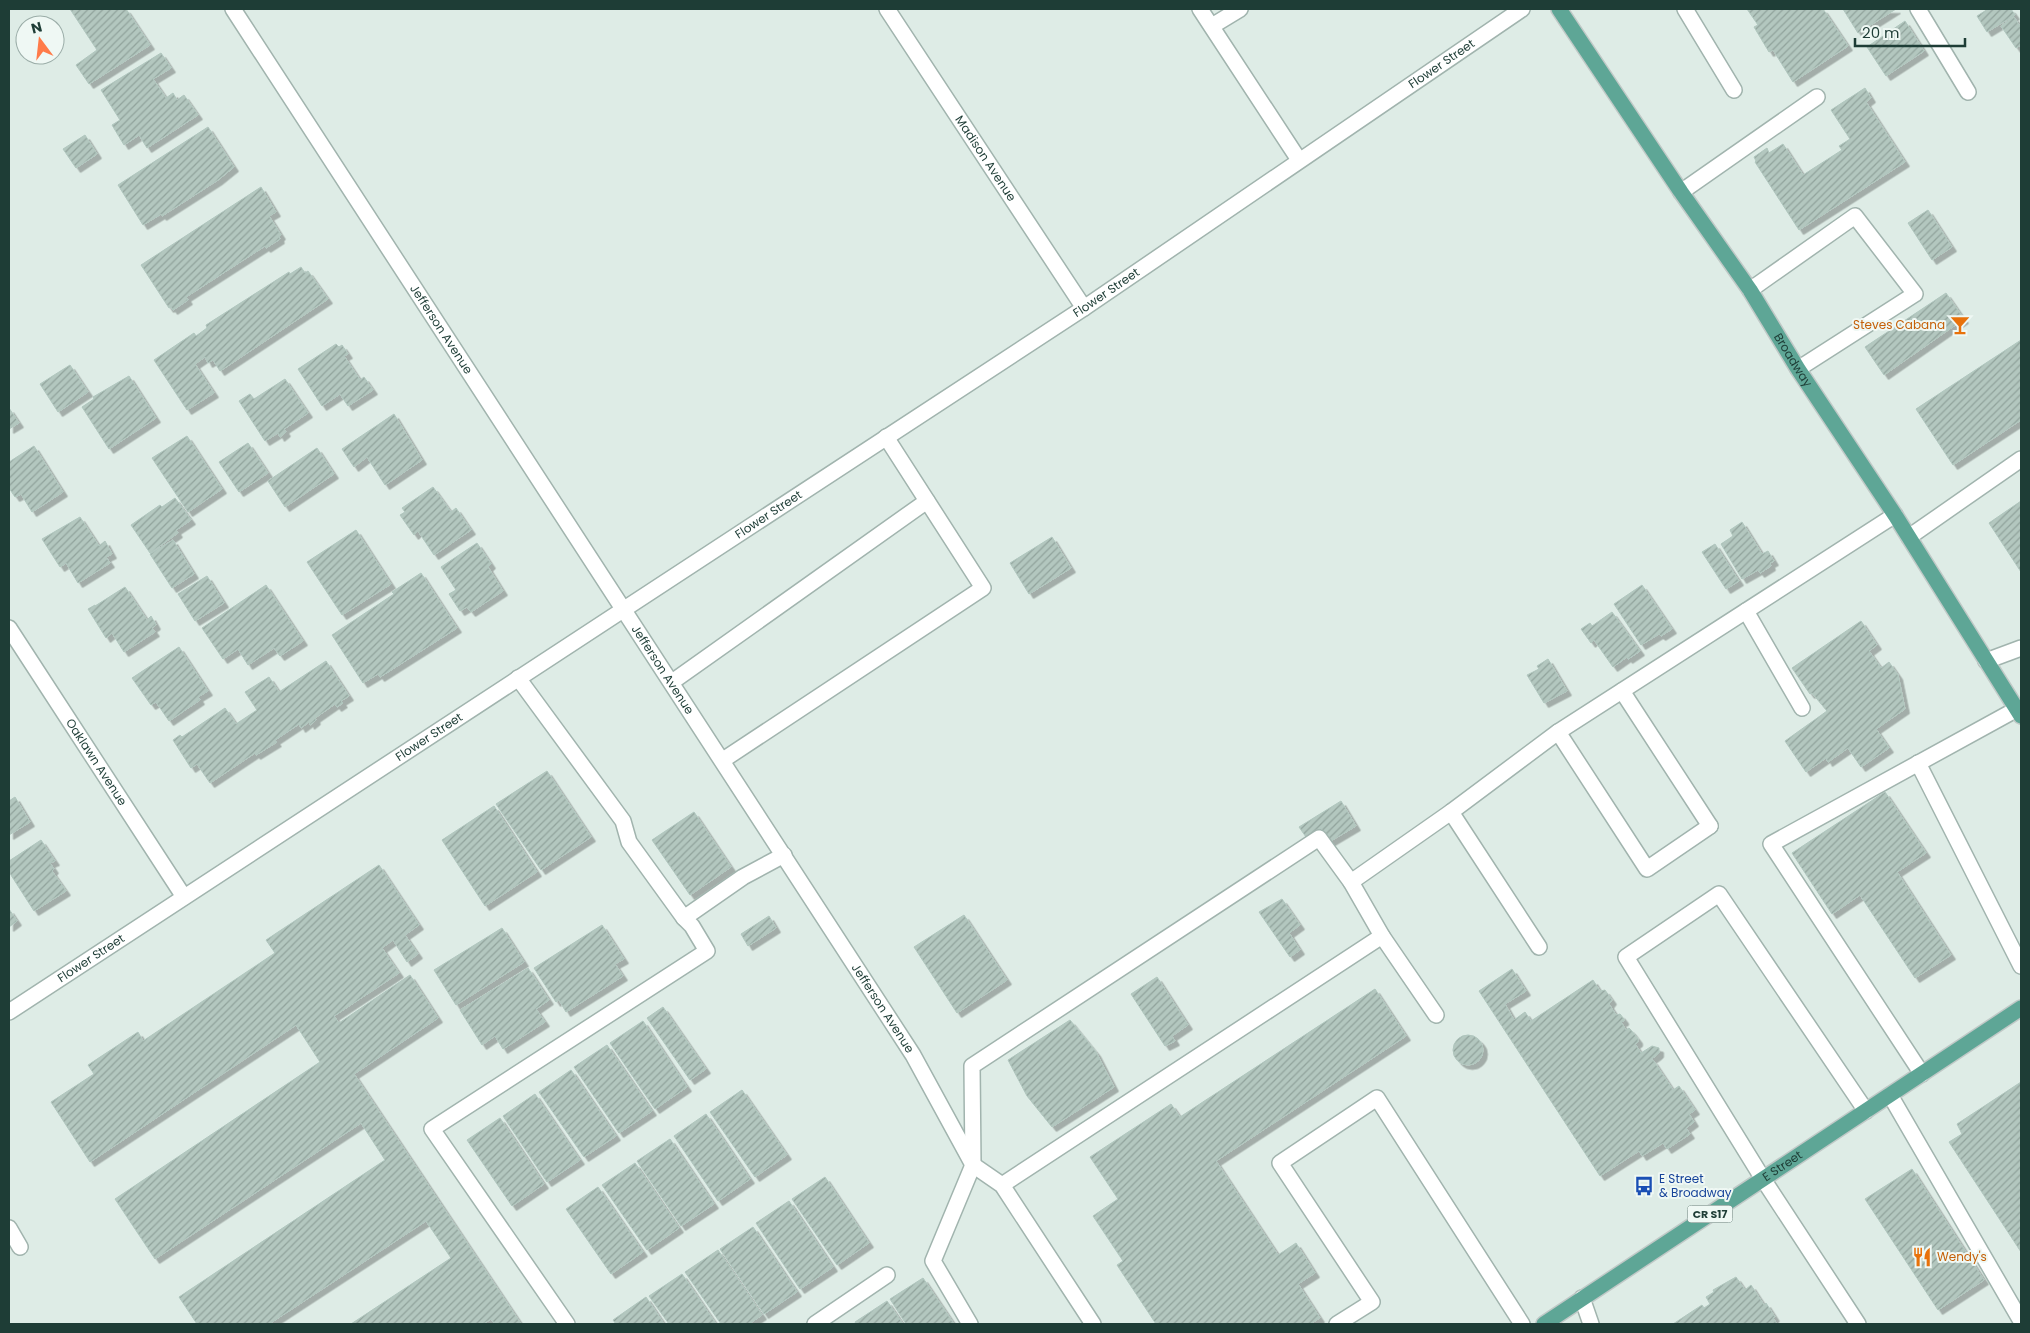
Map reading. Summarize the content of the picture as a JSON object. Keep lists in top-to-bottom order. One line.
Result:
{"streets":{"main road":["Broadway","E Street","CR S17"],"street":["Flower Street","Madison Avenue","Jefferson Avenue","Oaklawn Avenue"]},"crossings":[["Flower Street","Madison Avenue"],["Flower Street","Jefferson Avenue"],["Flower Street","Oaklawn Avenue"]],"places":{"bar":["Steves Cabana"],"bus stop":["E Street & Broadway"],"restaurant":["Wendy's"]},"scale_bar":"20 m","north":"top"}
